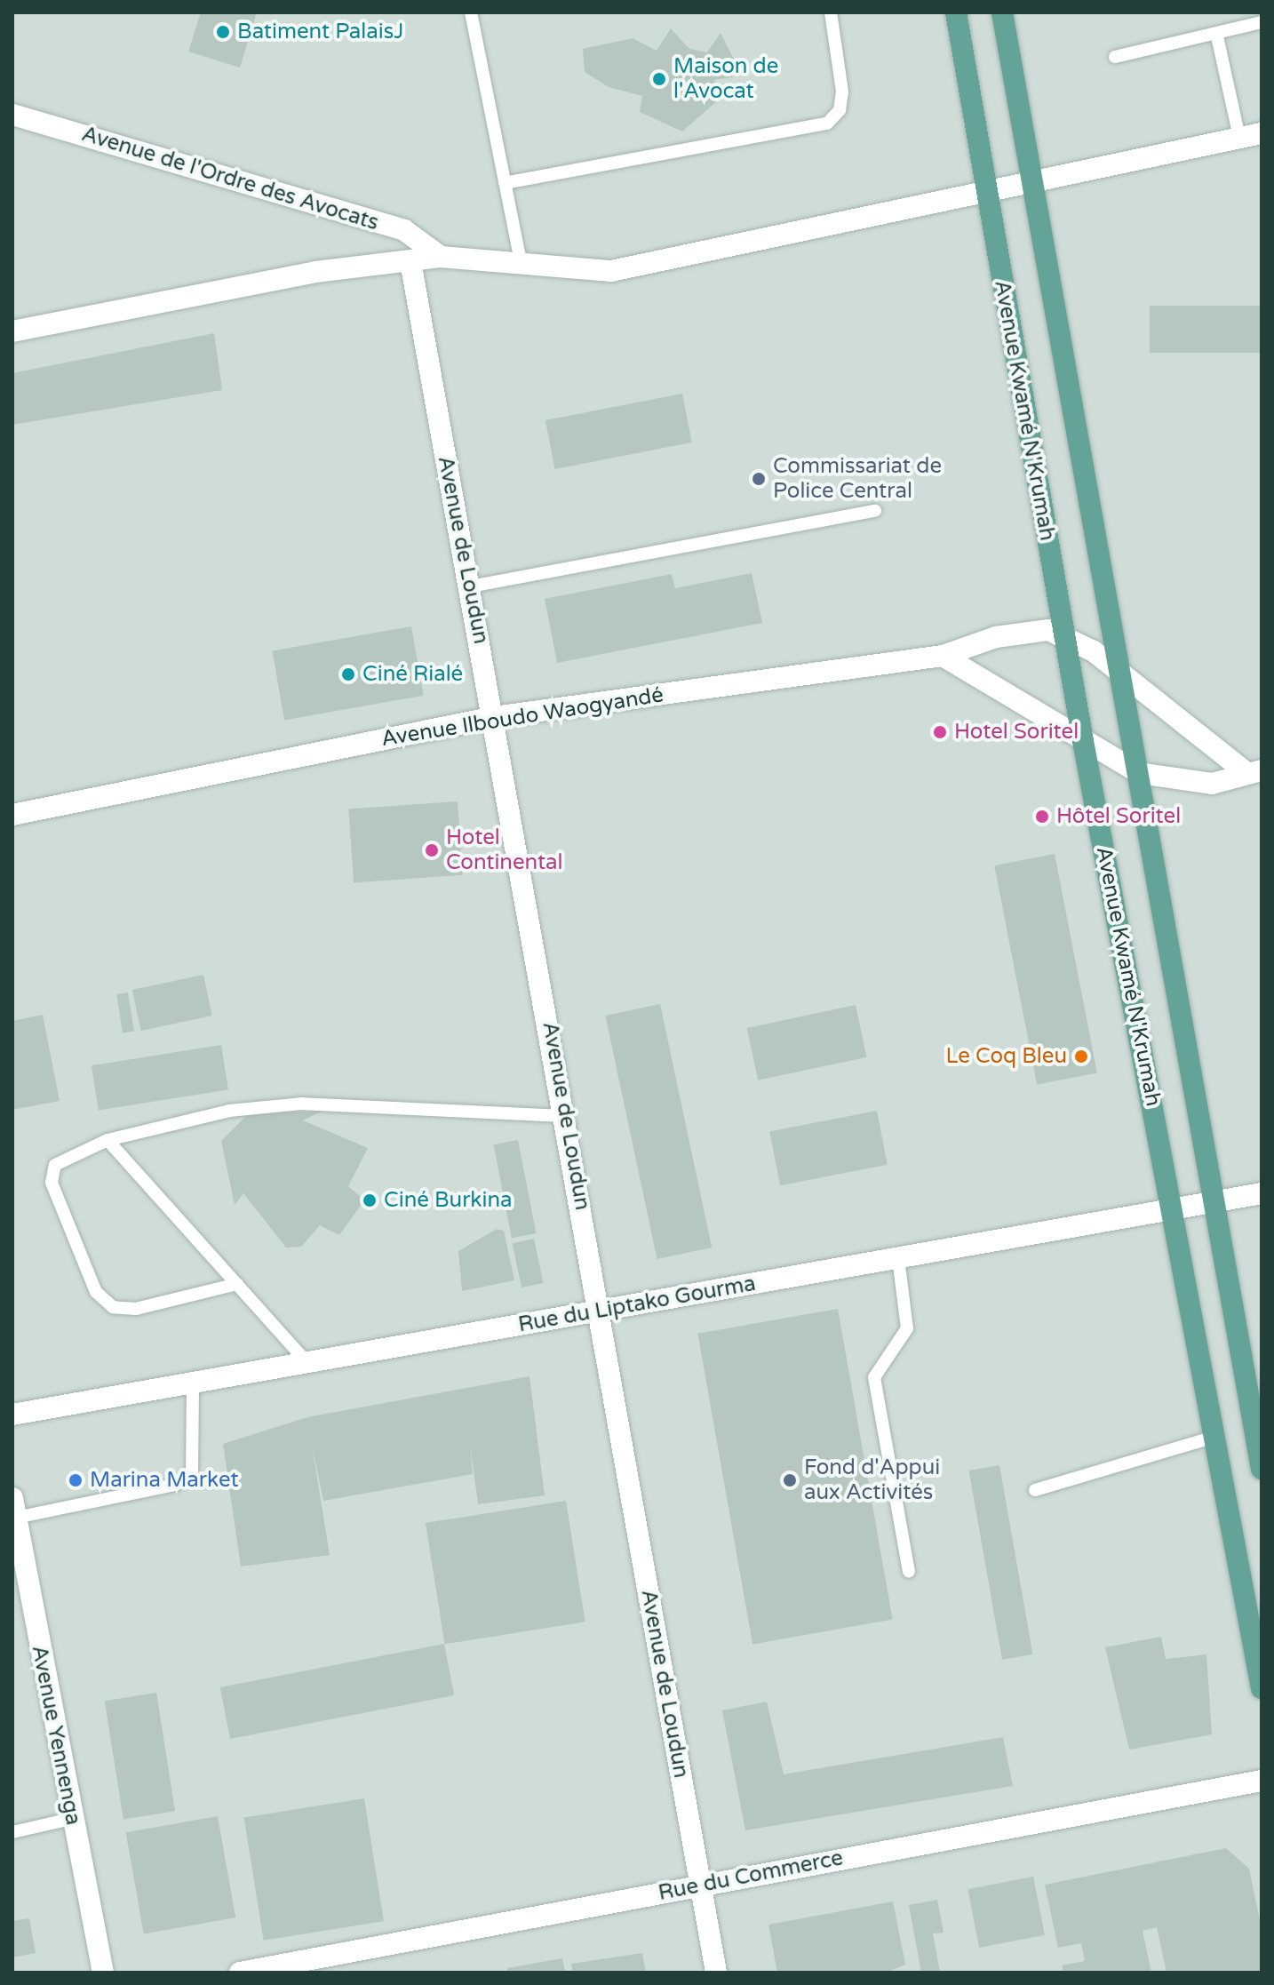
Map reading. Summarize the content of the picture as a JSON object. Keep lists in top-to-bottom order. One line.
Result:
{"streets":{"main road":["Avenue Kwamé N'Krumah"],"street":["Avenue de l'Ordre des Avocats","Avenue de Loudun","Avenue Ilboudo Waogyandé","Rue du Liptako Gourma","Avenue Yennenga","Rue du Commerce"]},"crossings":[["Avenue Kwamé N'Krumah","Avenue Ilboudo Waogyandé"],["Avenue Kwamé N'Krumah","Rue du Liptako Gourma"],["Avenue de Loudun","Avenue Ilboudo Waogyandé"],["Avenue de Loudun","Rue du Liptako Gourma"],["Avenue de Loudun","Rue du Commerce"]],"places":["Batiment PalaisJ","Maison de l'Avocat","Commissariat de Police Central","Ciné Rialé","Hotel Soritel","Hôtel Soritel","Hotel Continental","Le Coq Bleu","Ciné Burkina","Marina Market","Fond d'Appui aux Activités"]}
